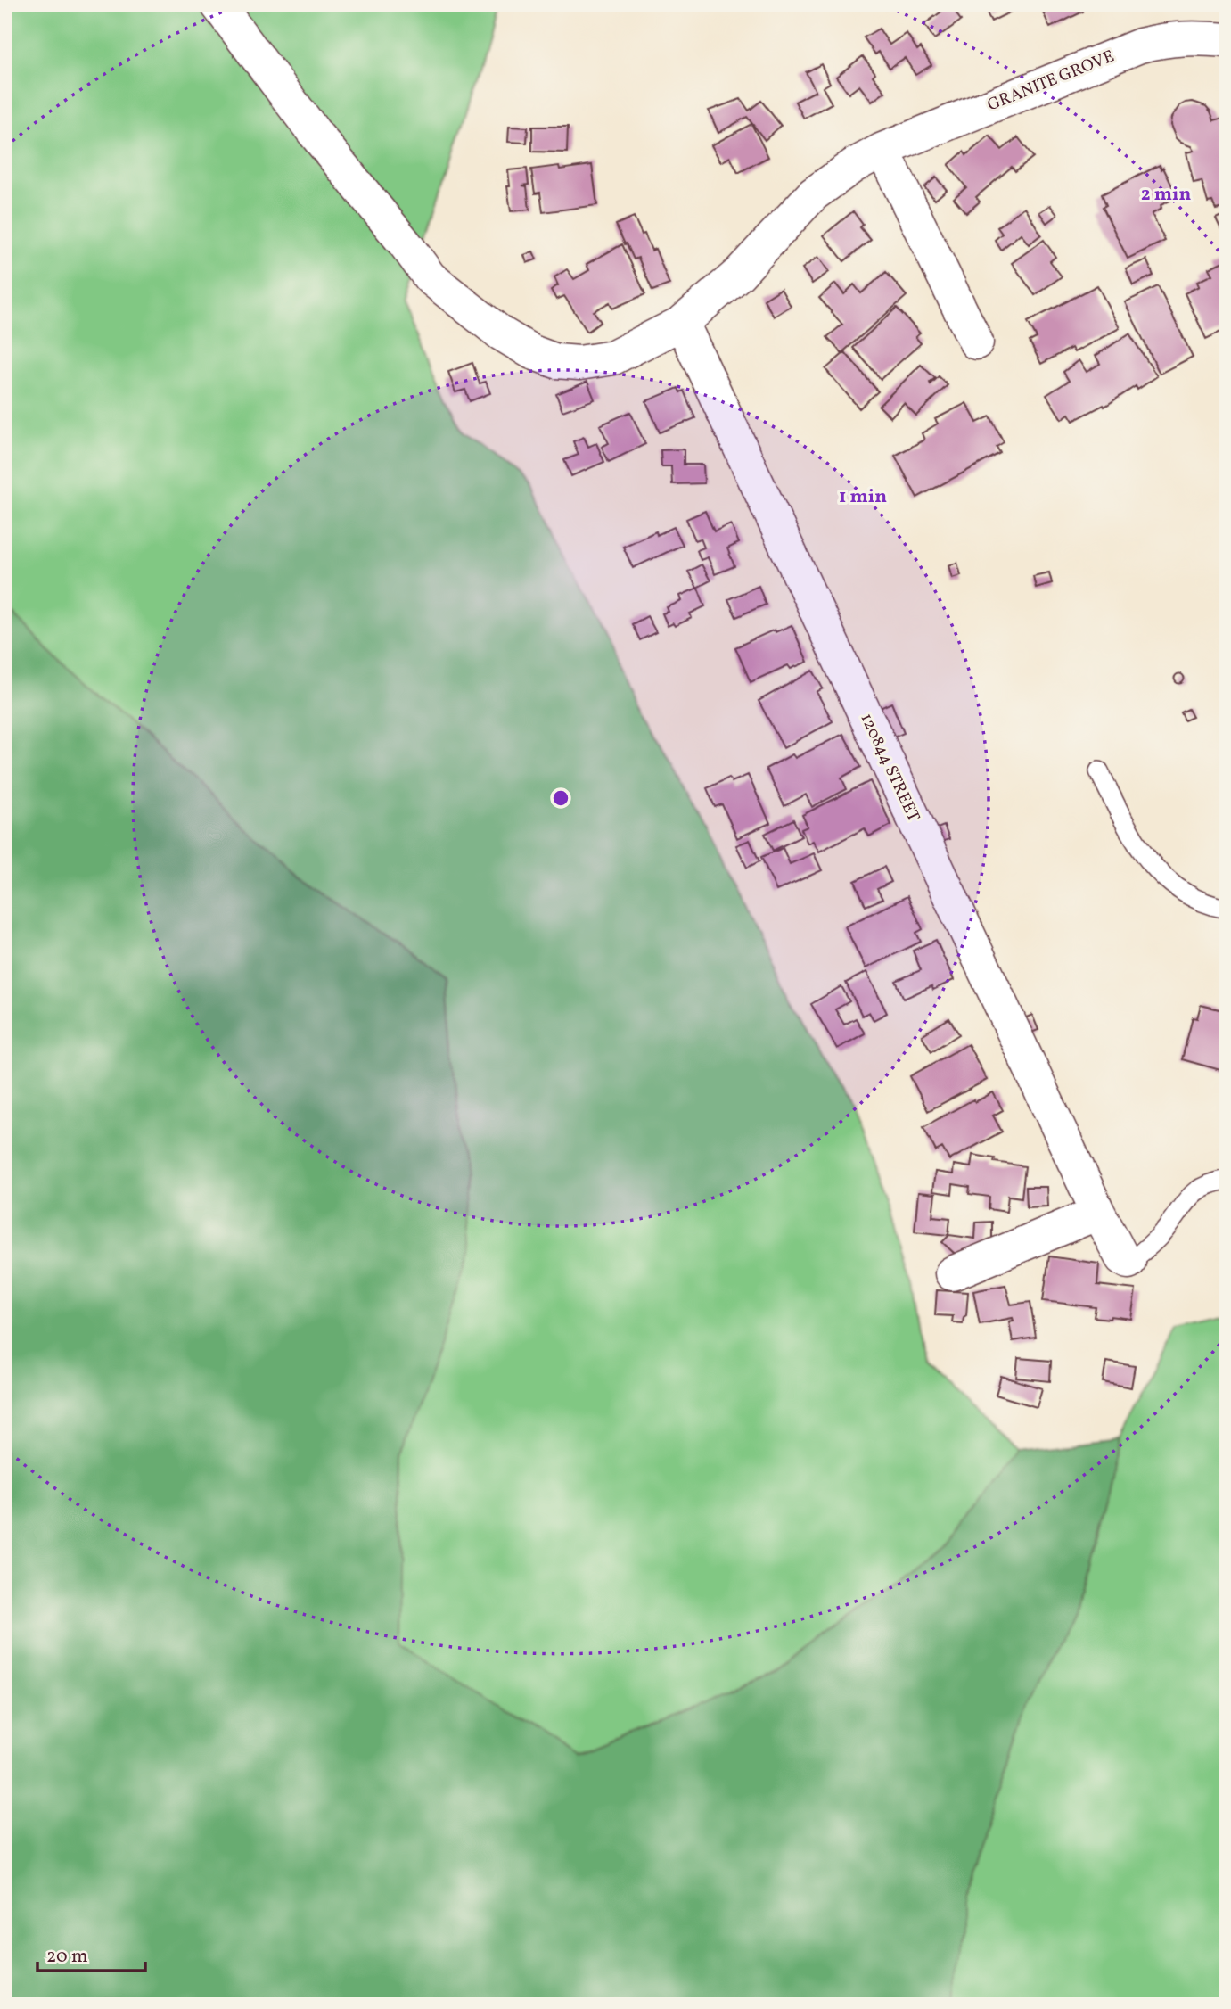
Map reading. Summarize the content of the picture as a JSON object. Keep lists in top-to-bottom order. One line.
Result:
{"streets":{"street":["GRANITE GROVE","120844 STREET"]},"crossings":[["GRANITE GROVE","120844 STREET"]],"scale_bar":"20 m","rings":["2 min","1 min"]}
